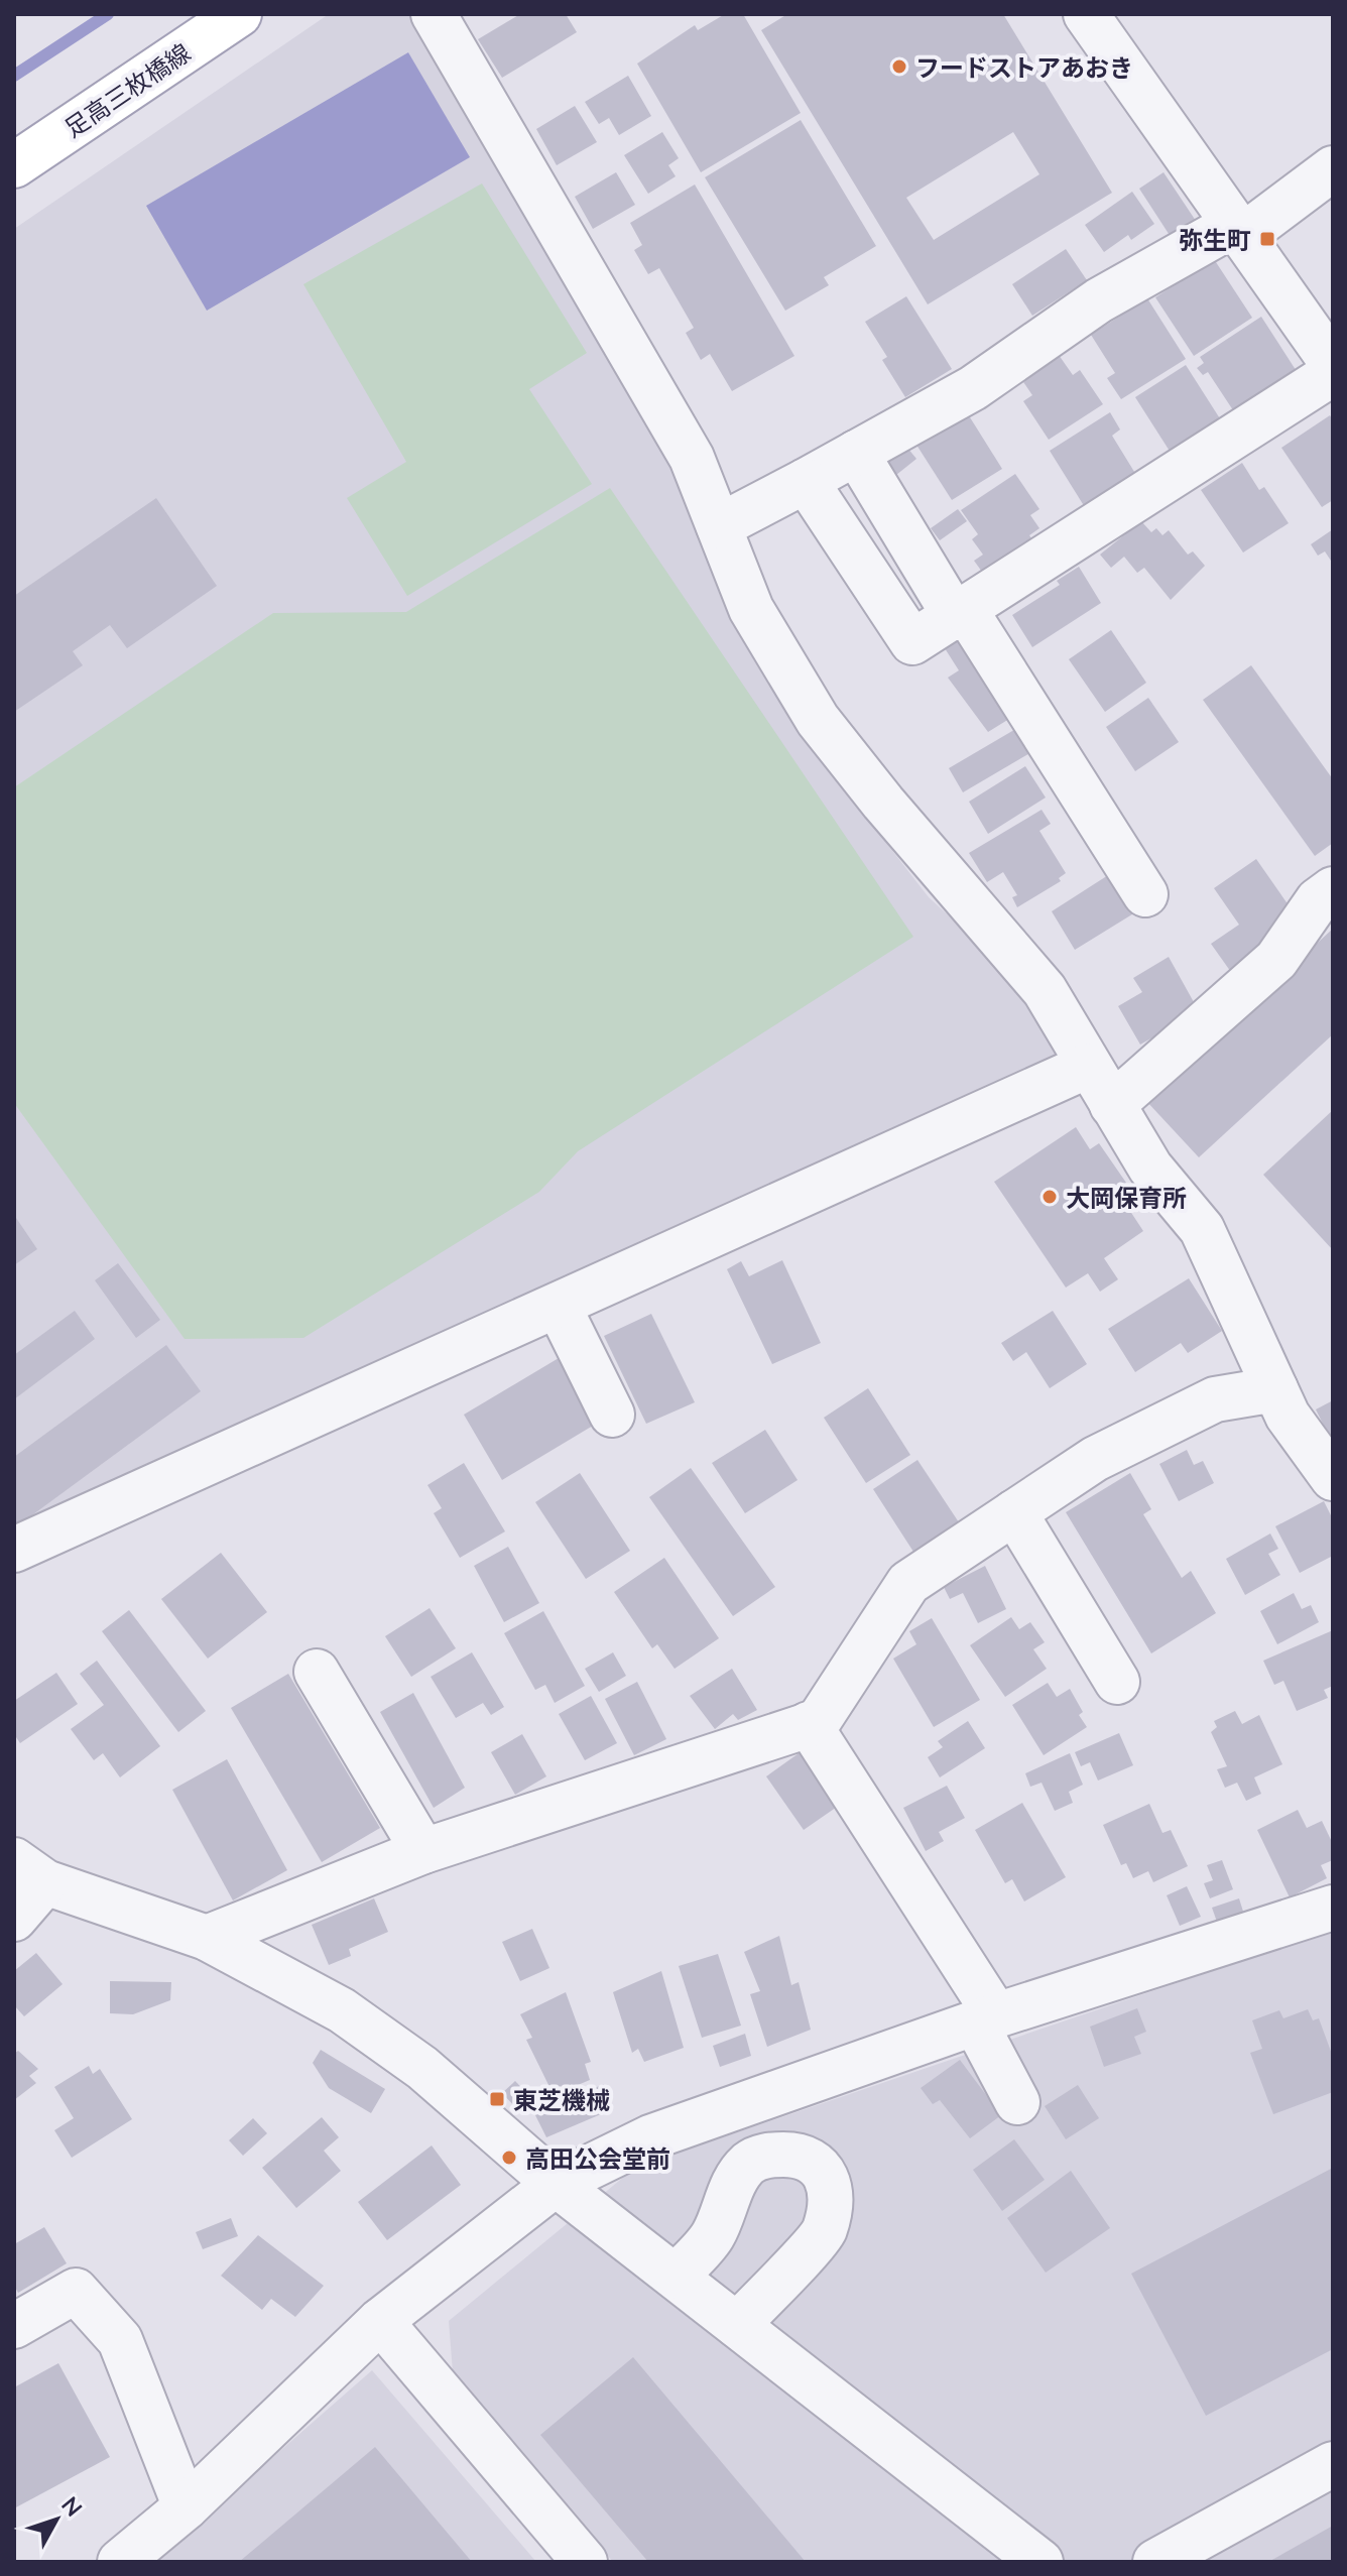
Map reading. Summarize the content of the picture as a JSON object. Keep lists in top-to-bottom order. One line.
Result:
{"streets":{"main road":["足高三枚橋線"]},"places":{"other":["フードストアあおき","大岡保育所","高田公会堂前"],"transit":["弥生町","東芝機械"]},"north":"top right"}
